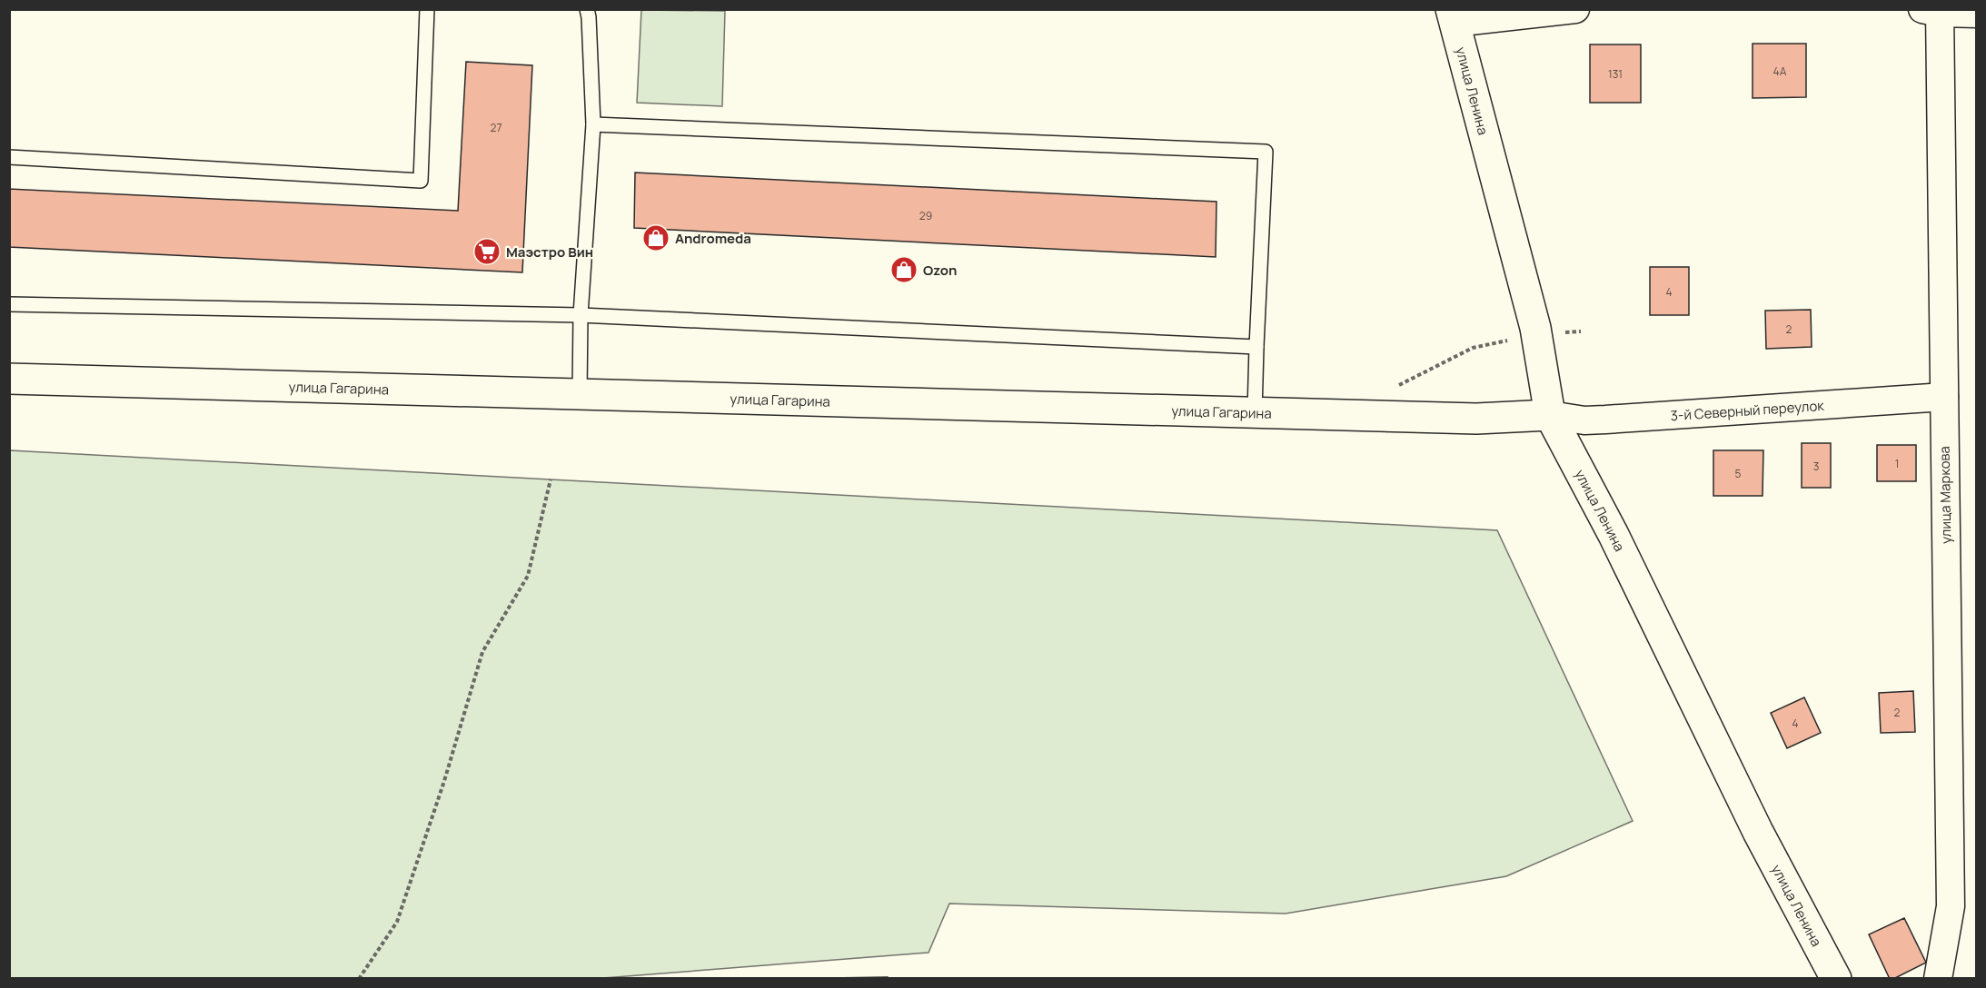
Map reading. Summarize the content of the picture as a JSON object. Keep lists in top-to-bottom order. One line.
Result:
{"streets":{"street":["улица Ленина","улица Гагарина","3-й Северный переулок","улица Маркова"]},"crossings":[["улица Ленина","улица Гагарина"],["улица Ленина","3-й Северный переулок"],["улица Гагарина","3-й Северный переулок"],["3-й Северный переулок","улица Маркова"]],"places":{"shop":["Andromeda","Ozon"],"supermarket":["Маэстро Вин"]},"house_numbers":["4А","131","27","29","4","2","1","3","5","2","4"]}
